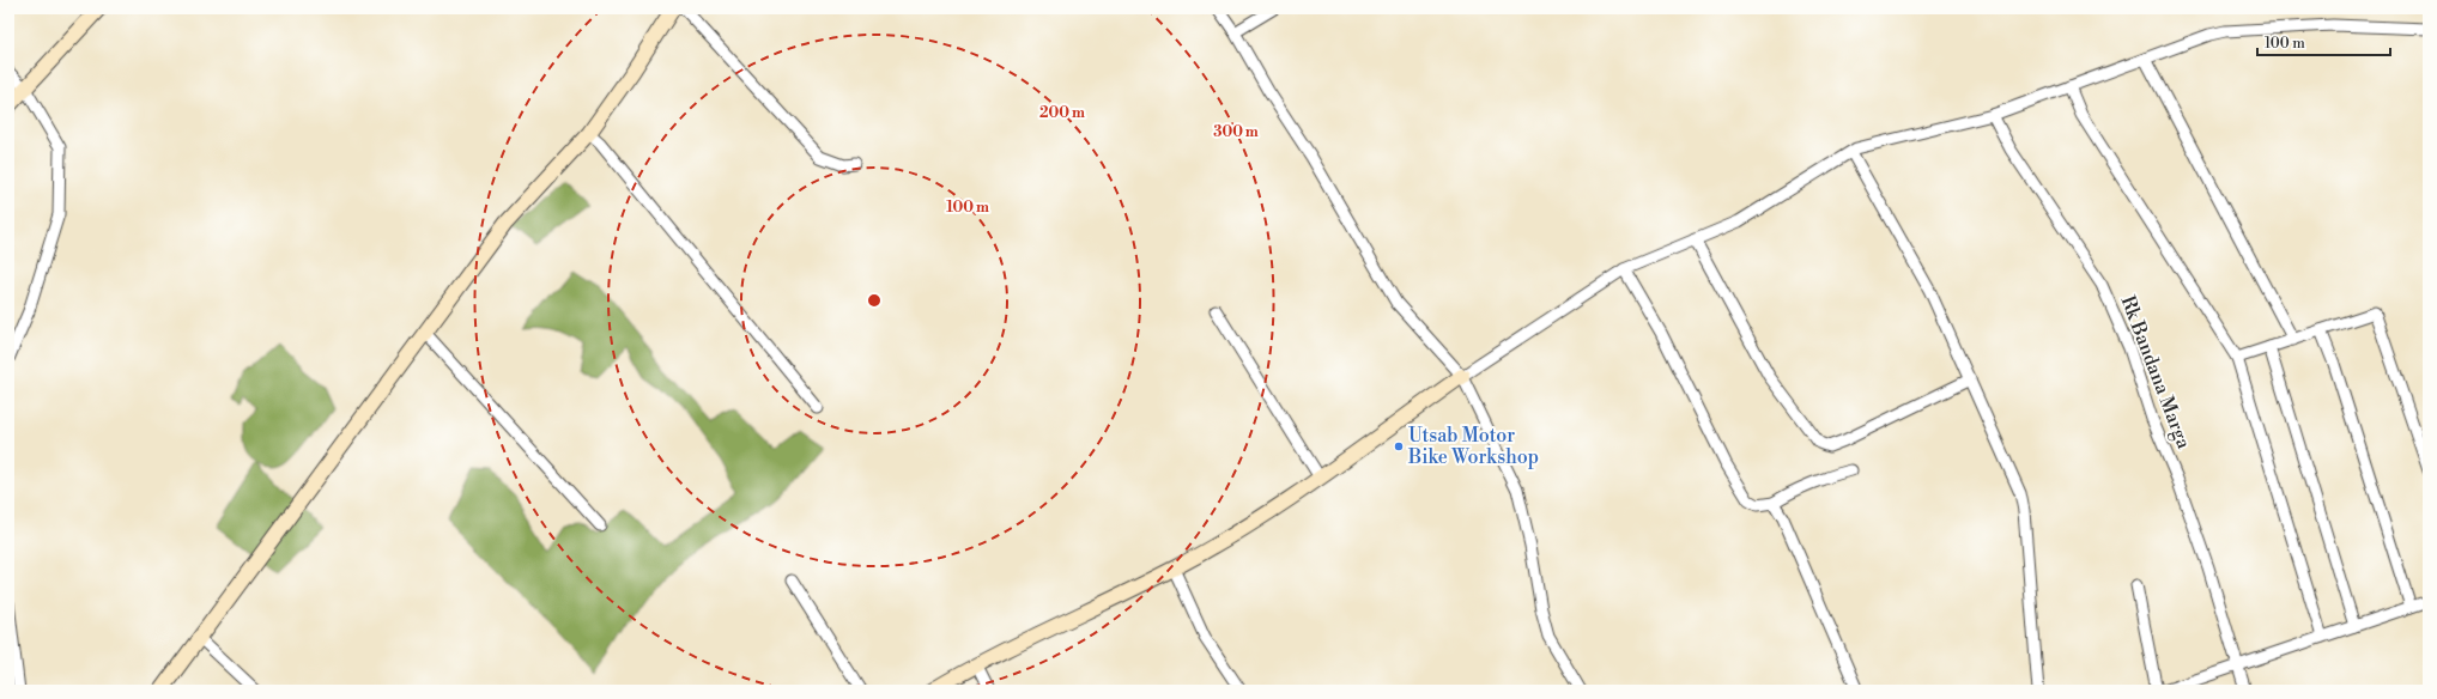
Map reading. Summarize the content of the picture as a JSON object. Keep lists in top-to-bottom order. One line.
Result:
{"streets":{"street":["Rk Bandana Marga"]},"places":["Utsab Motor Bike Workshop"],"scale_bar":"100 m","rings":["200 m","300 m","100 m"]}
